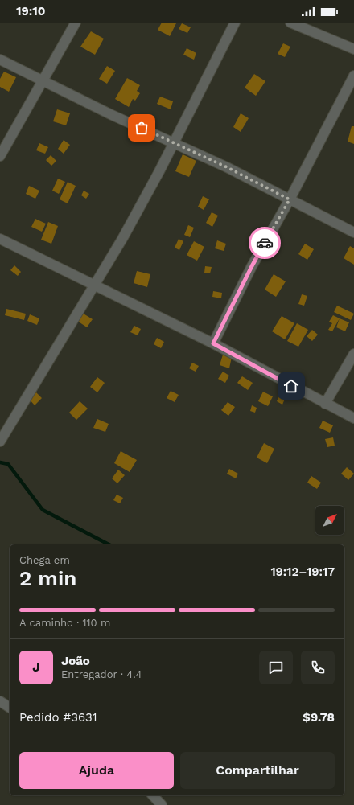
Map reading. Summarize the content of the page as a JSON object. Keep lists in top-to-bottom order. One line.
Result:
{"north":"top right","page":{"status":"19:10","heading":["2 min","Chega em","19:12–19:17"],"panel":["João","Entregador · 4.4","Pedido #3631","$9.78"],"bar":"A caminho · 110 m","round":"J","buttons":["Ajuda","Compartilhar"]}}
